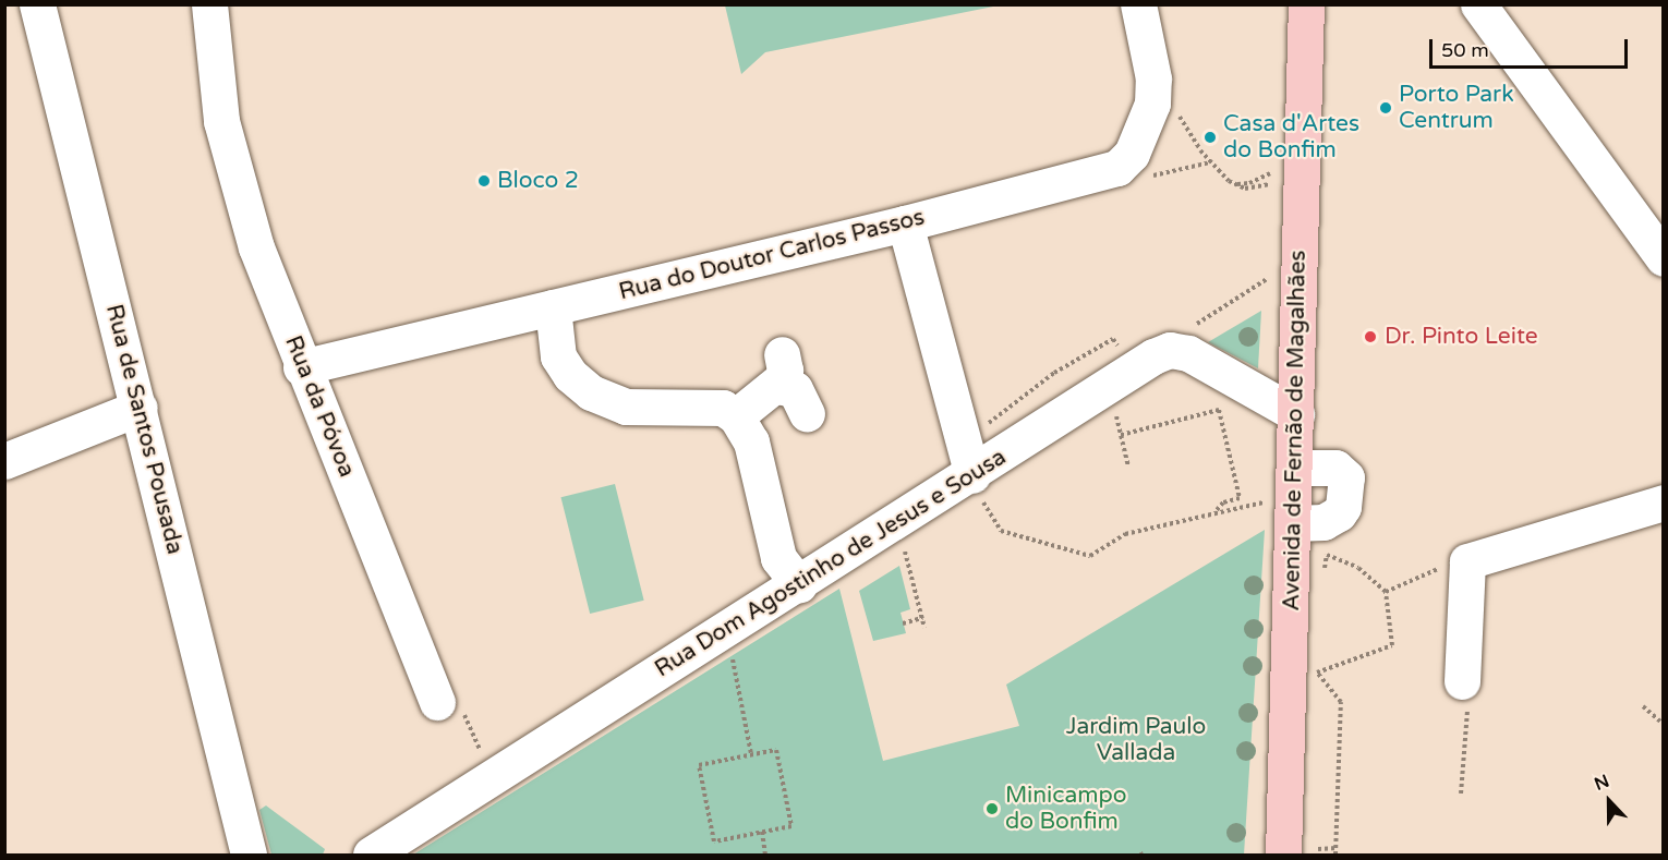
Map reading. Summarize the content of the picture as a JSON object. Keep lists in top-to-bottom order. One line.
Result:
{"streets":{"main road":["Avenida de Fernão de Magalhães"],"street":["Rua do Doutor Carlos Passos","Rua da Póvoa","Rua de Santos Pousada","Rua Dom Agostinho de Jesus e Sousa"]},"crossings":[["Rua do Doutor Carlos Passos","Rua da Póvoa"],["Avenida de Fernão de Magalhães","Rua Dom Agostinho de Jesus e Sousa"]],"parks":["Jardim Paulo Vallada"],"places":["Porto Park Centrum","Casa d'Artes do Bonfim","Bloco 2","Dr. Pinto Leite","Minicampo do Bonfim"],"scale_bar":"50 m","north":"top"}
